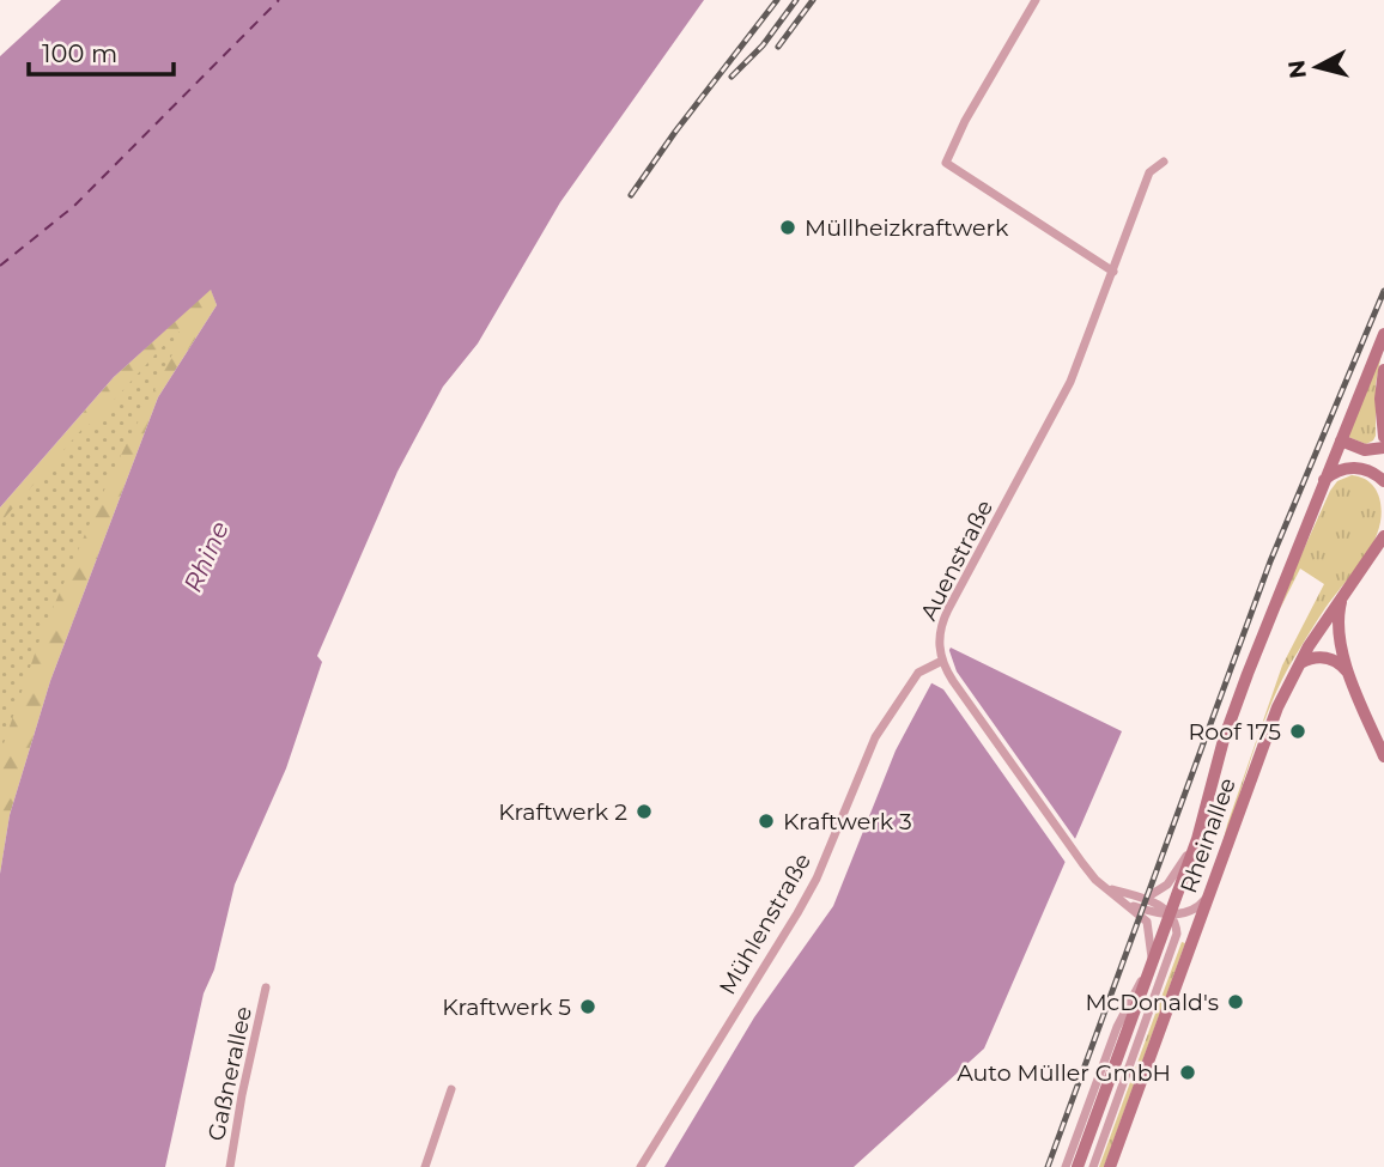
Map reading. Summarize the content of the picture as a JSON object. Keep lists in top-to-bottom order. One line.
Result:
{"streets":{"main road":["Rheinallee"],"street":["Auenstraße","Mühlenstraße","Gaßnerallee"]},"crossings":[["Auenstraße","Mühlenstraße"]],"water":["Rhine"],"places":["Müllheizkraftwerk","Roof 175","Kraftwerk 2","Kraftwerk 3","McDonald's","Kraftwerk 5","Auto Müller GmbH"],"scale_bar":"100 m","north":"left"}
